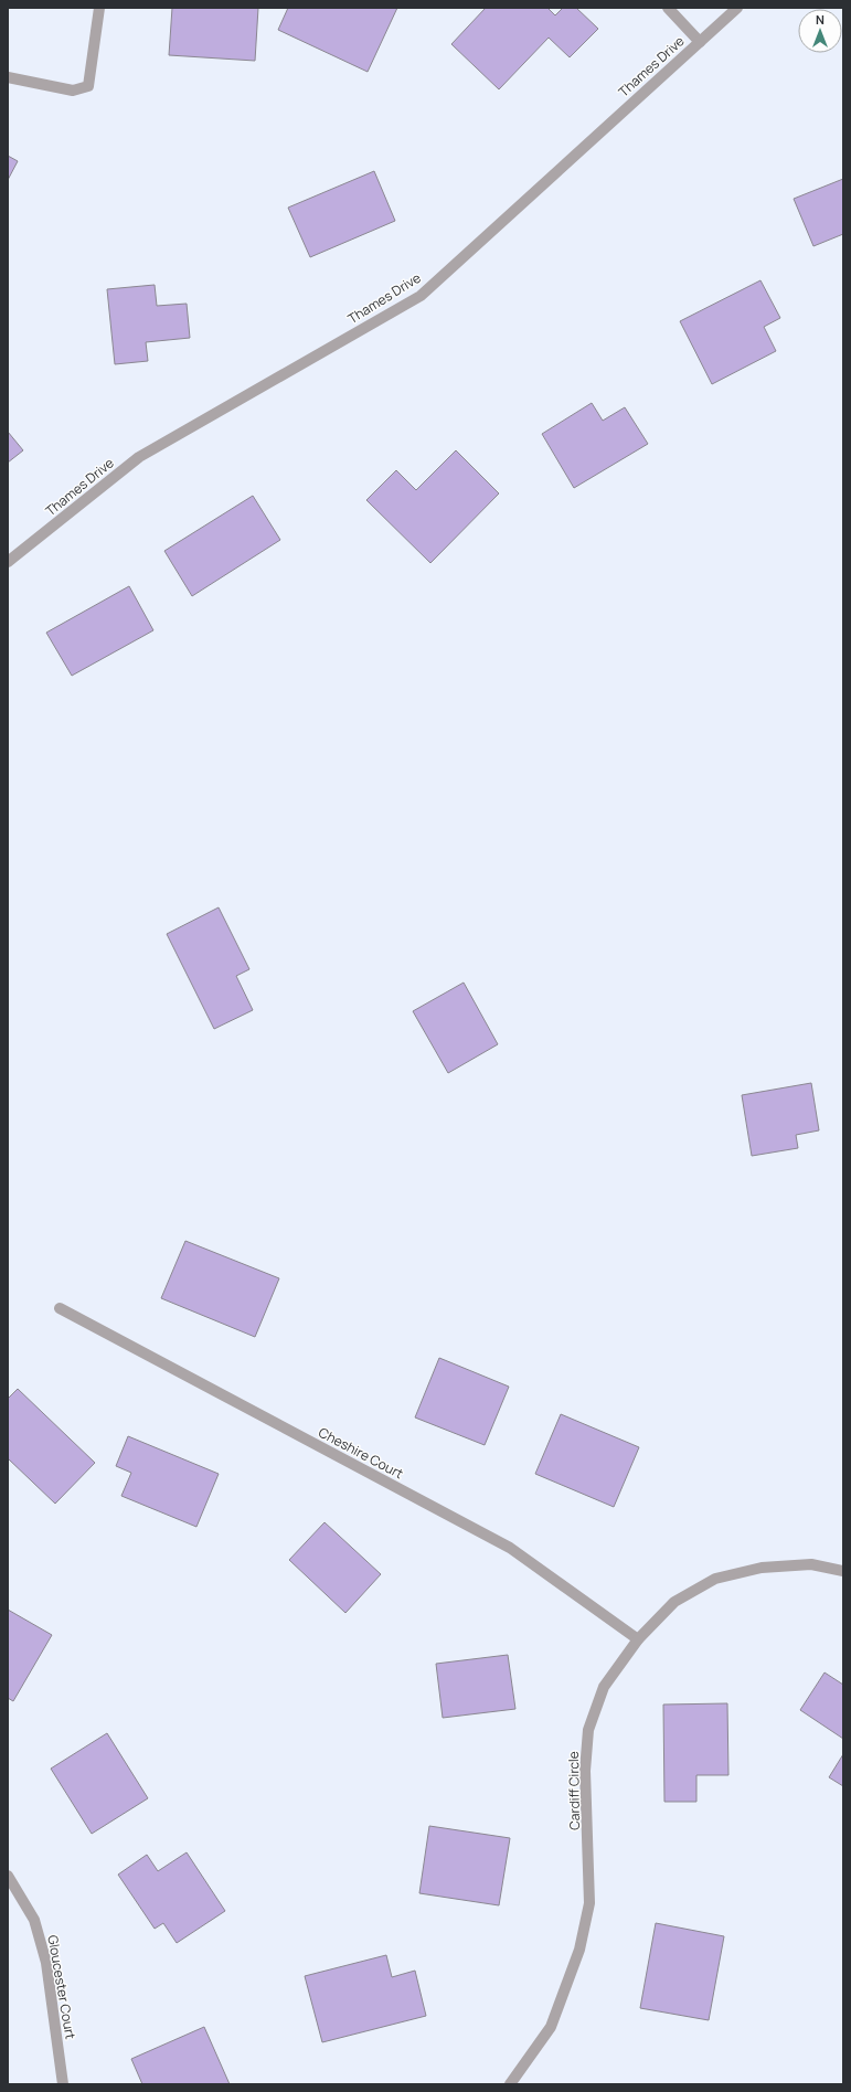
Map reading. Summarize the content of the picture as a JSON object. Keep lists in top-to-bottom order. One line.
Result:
{"streets":{"street":["Thames Drive","Cheshire Court","Cardiff Circle","Gloucester Court"]},"crossings":[["Cheshire Court","Cardiff Circle"]],"north":"top"}
